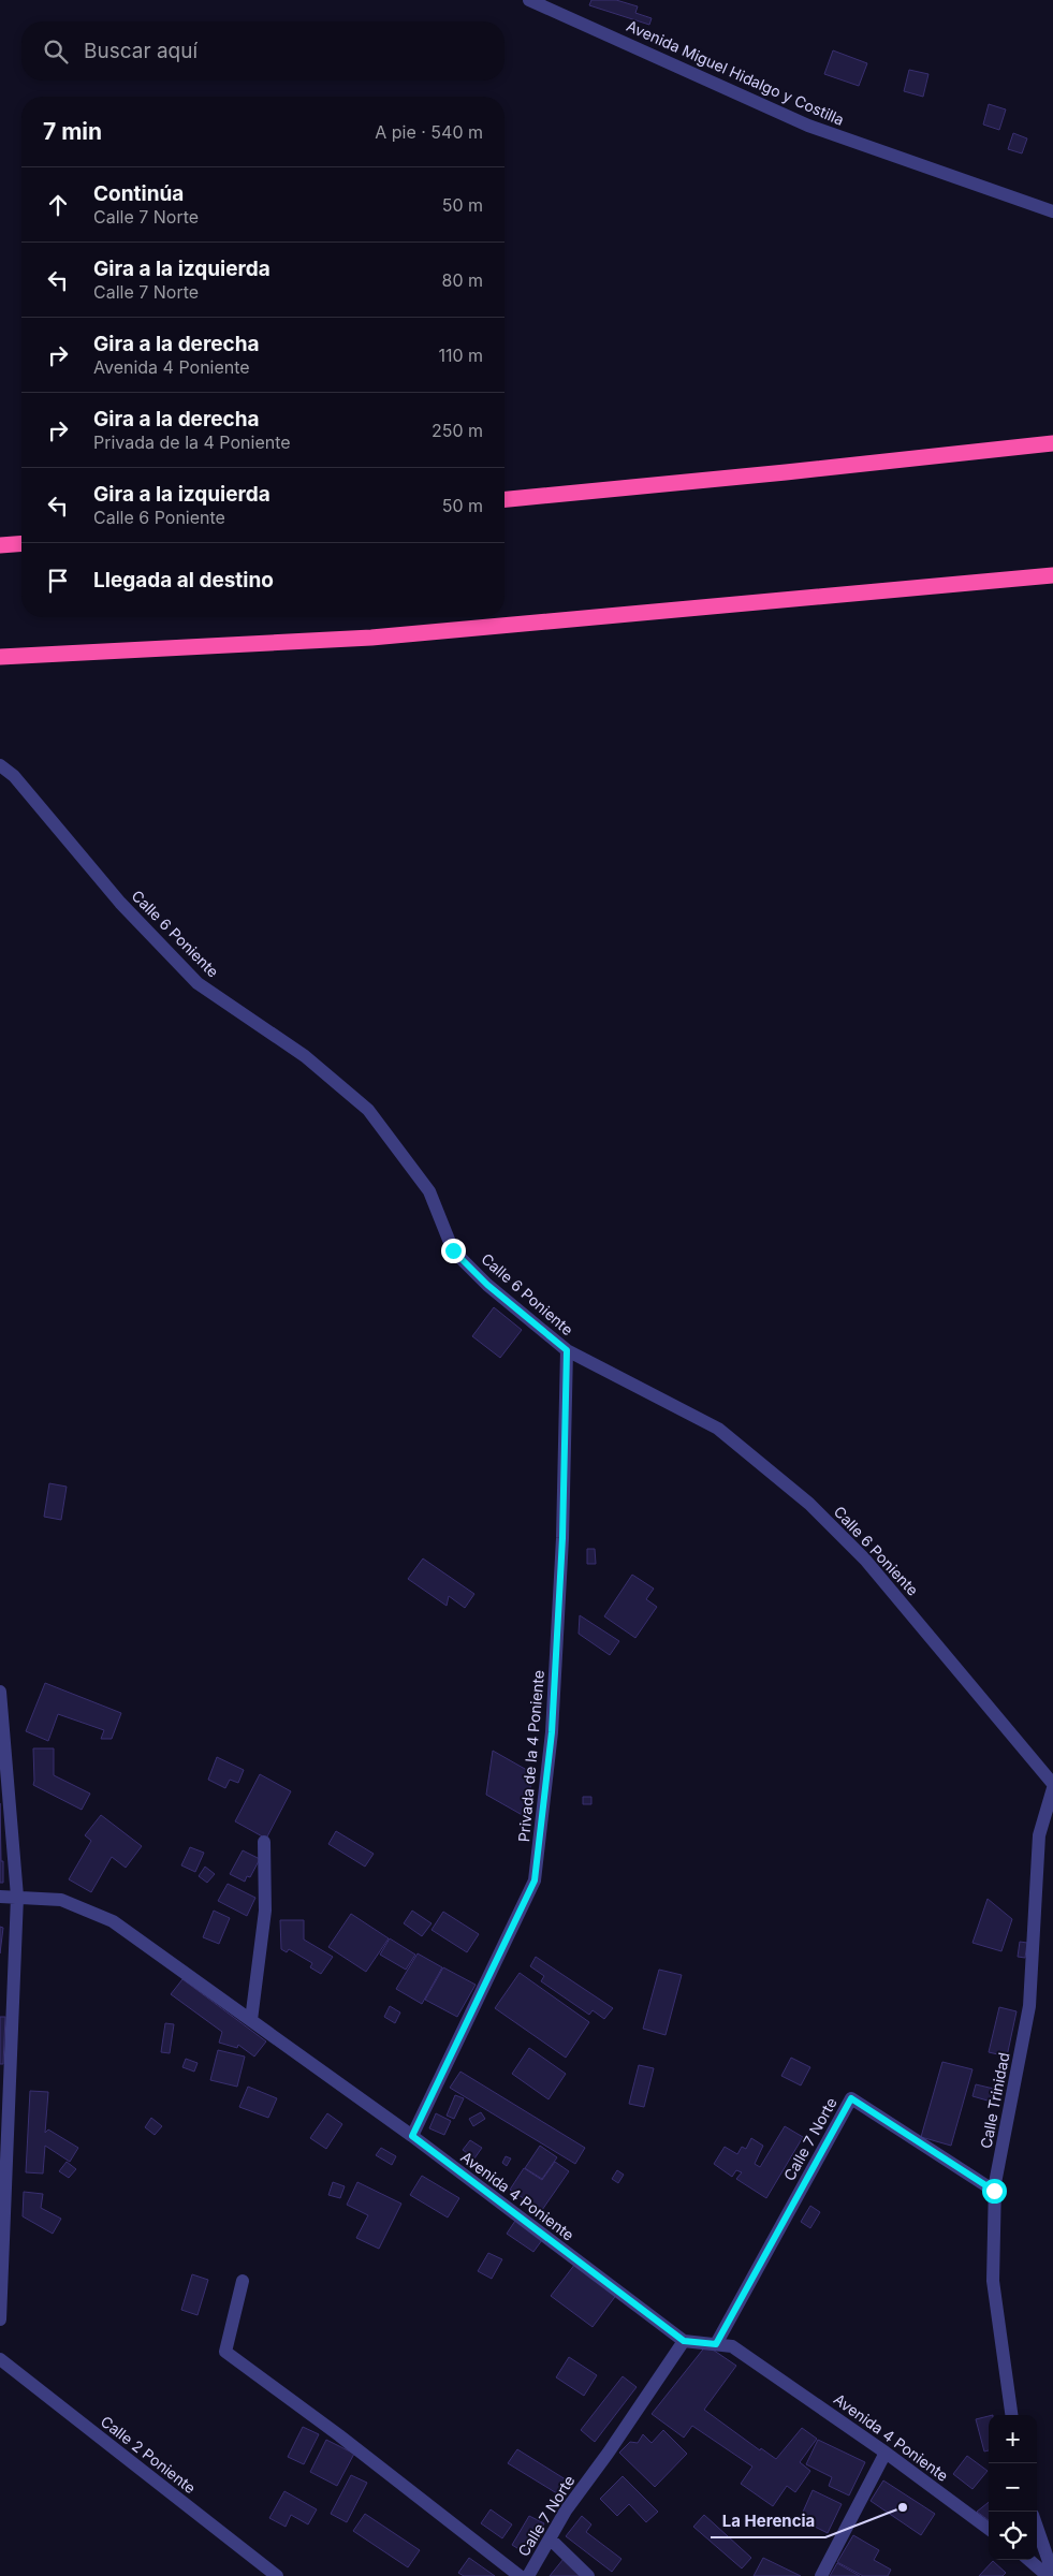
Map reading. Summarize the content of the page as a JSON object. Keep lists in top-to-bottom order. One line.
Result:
{"streets":{"street":["Avenida Miguel Hidalgo y Costilla","Calle 6 Poniente","Privada de la 4 Poniente","Calle Trinidad","Calle 7 Norte","Avenida 4 Poniente","Calle 2 Poniente"]},"crossings":[["Calle 6 Poniente","Privada de la 4 Poniente"],["Privada de la 4 Poniente","Avenida 4 Poniente"],["Calle Trinidad","Calle 7 Norte"],["Calle 7 Norte","Avenida 4 Poniente"]],"places":["La Herencia"],"page":{"search":"Buscar aquí","heading":["7 min","A pie · 540 m"],"list":[["Continúa","Calle 7 Norte","50 m"],["Gira a la izquierda","Calle 7 Norte","80 m"],["Gira a la derecha","Avenida 4 Poniente","110 m"],["Gira a la derecha","Privada de la 4 Poniente","250 m"],["Gira a la izquierda","Calle 6 Poniente","50 m"],"Llegada al destino"],"map_buttons":["+","−"]}}
